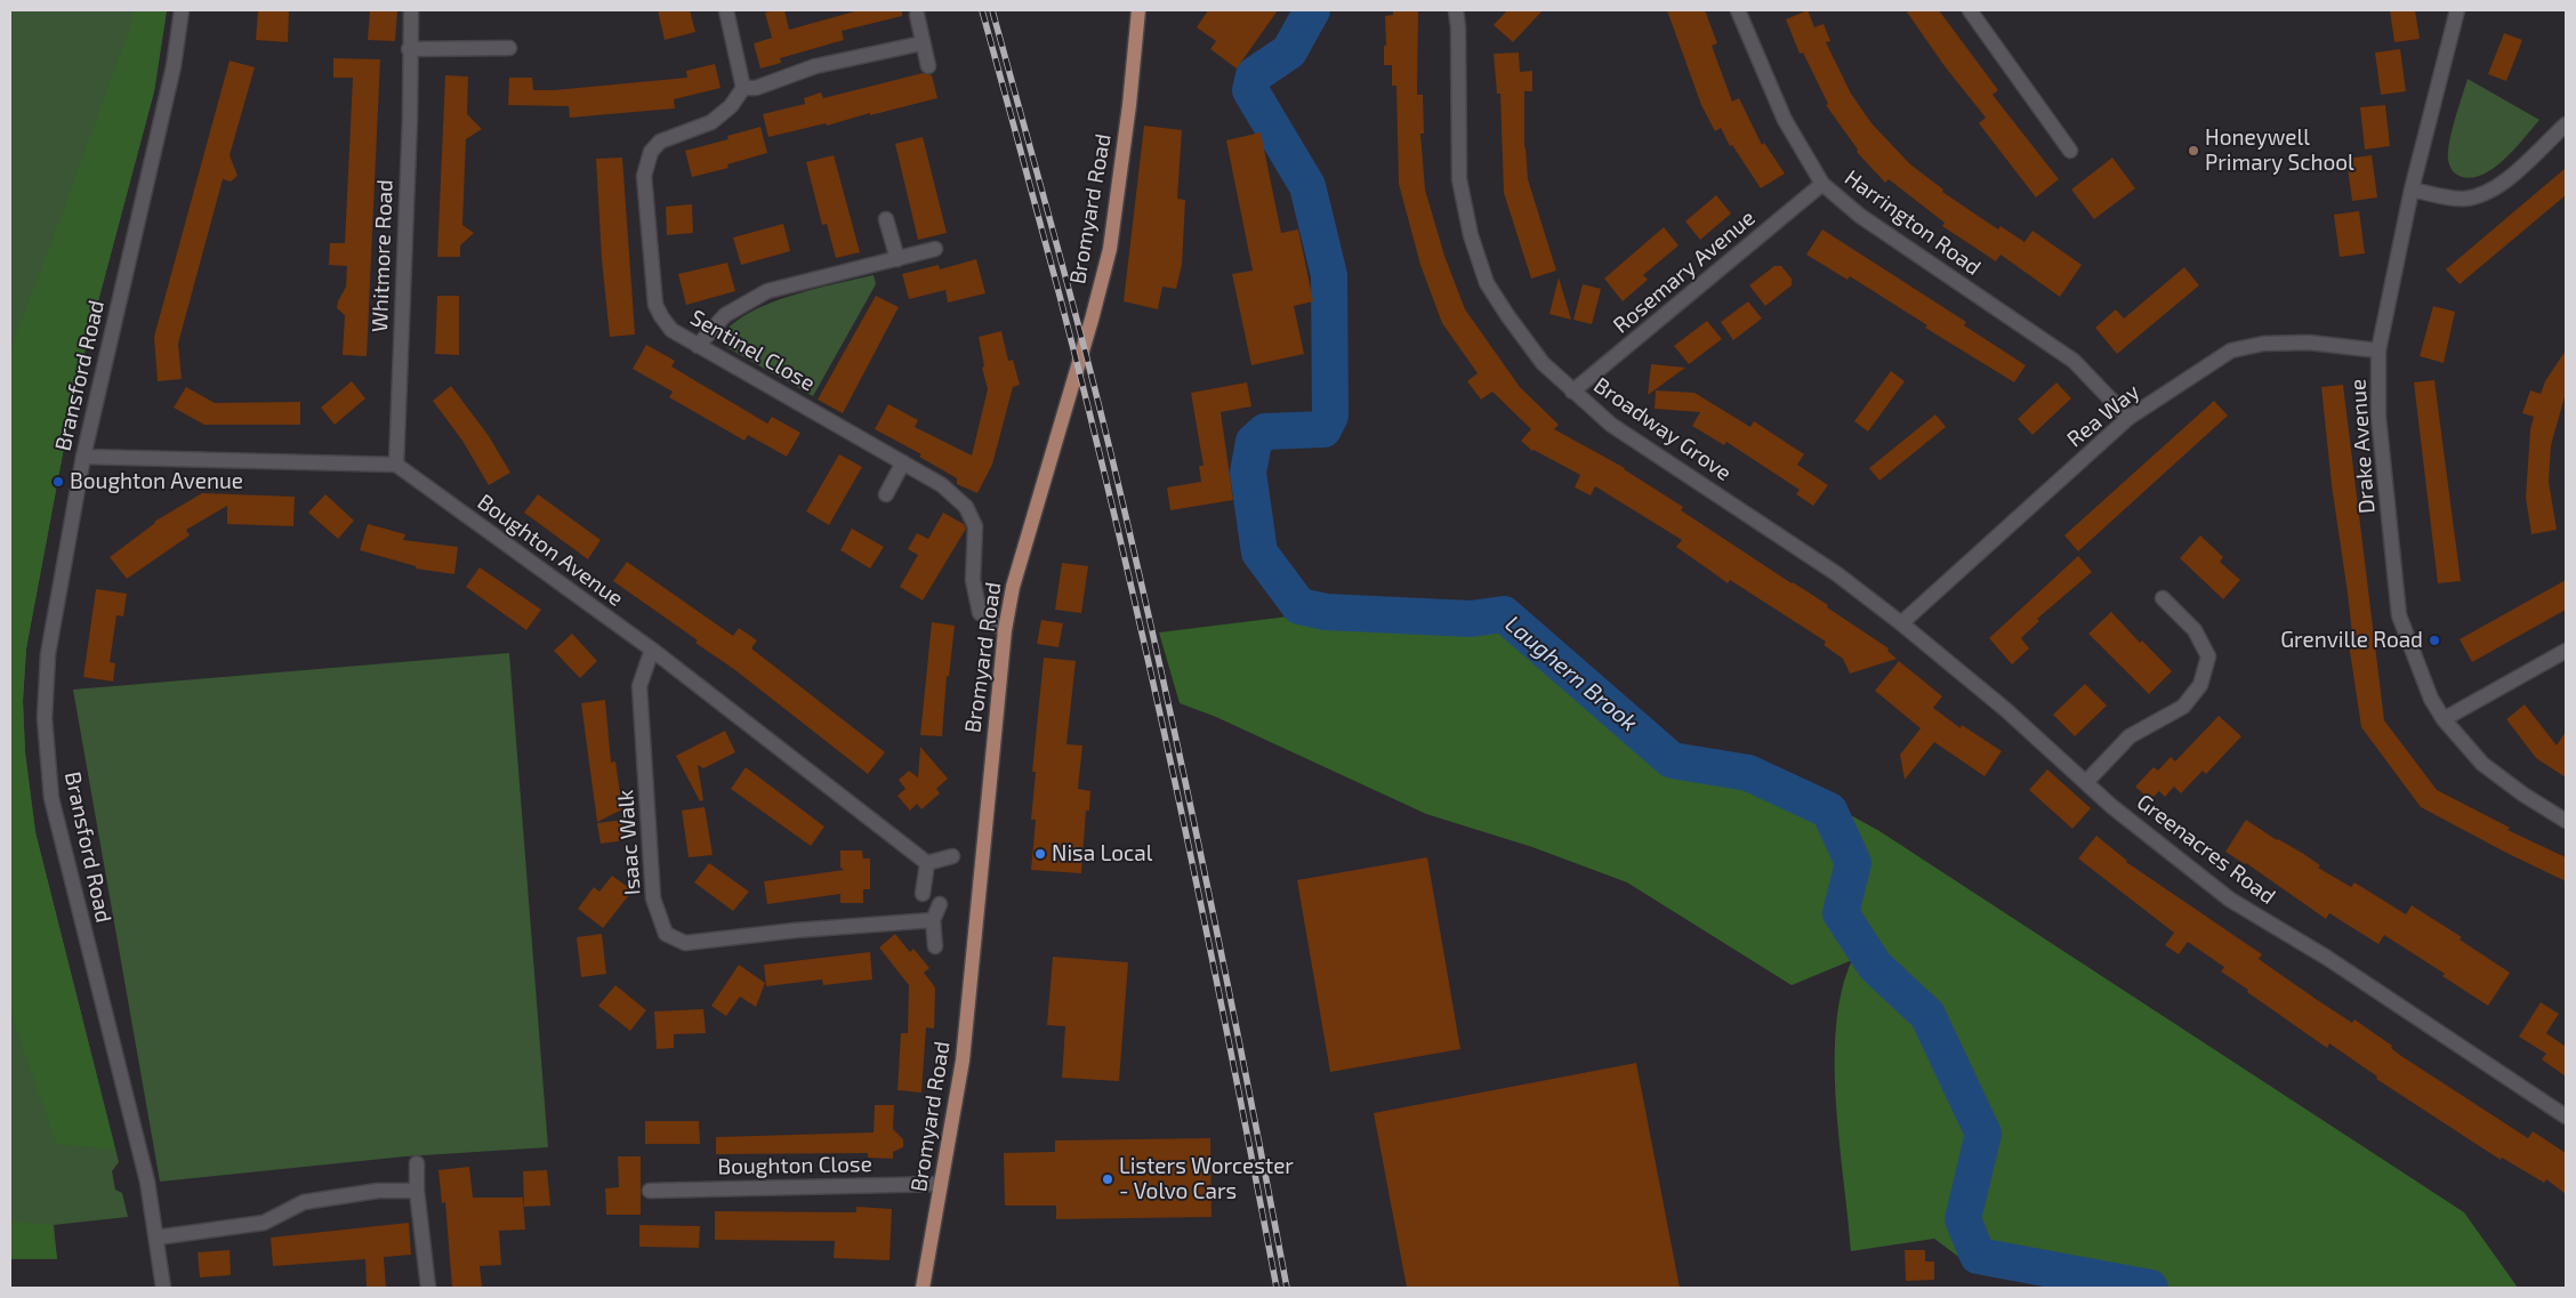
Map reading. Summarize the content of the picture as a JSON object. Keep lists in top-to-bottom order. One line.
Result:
{"streets":{"main road":["Bromyard Road"],"street":["Harrington Road","Whitmore Road","Rosemary Avenue","Sentinel Close","Bransford Road","Rea Way","Broadway Grove","Drake Avenue","Boughton Avenue","Isaac Walk","Greenacres Road","Boughton Close"]},"crossings":[["Bromyard Road","Sentinel Close"],["Bromyard Road","Boughton Close"],["Harrington Road","Rosemary Avenue"],["Harrington Road","Rea Way"],["Whitmore Road","Boughton Avenue"],["Rosemary Avenue","Broadway Grove"],["Rea Way","Broadway Grove"],["Rea Way","Drake Avenue"],["Rea Way","Greenacres Road"],["Broadway Grove","Greenacres Road"],["Boughton Avenue","Isaac Walk"]],"water":["Laughern Brook"],"places":["Honeywell Primary School","Boughton Avenue","Grenville Road","Nisa Local","Listers Worcester - Volvo Cars"]}
